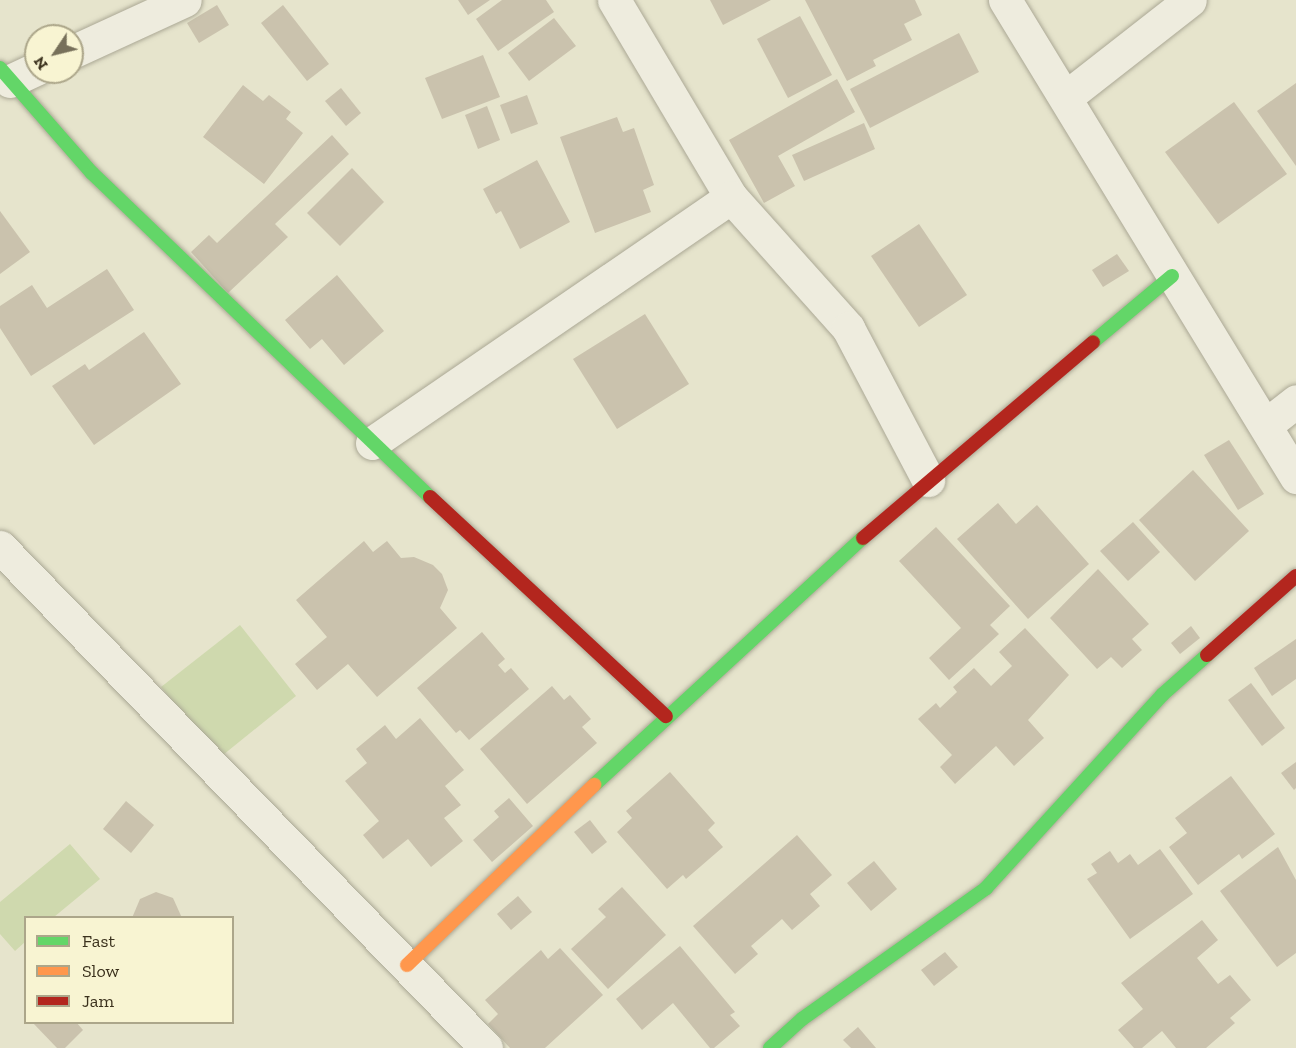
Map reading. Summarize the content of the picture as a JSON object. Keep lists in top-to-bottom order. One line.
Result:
{"legend":["Fast","Slow","Jam"],"north":"bottom left"}
